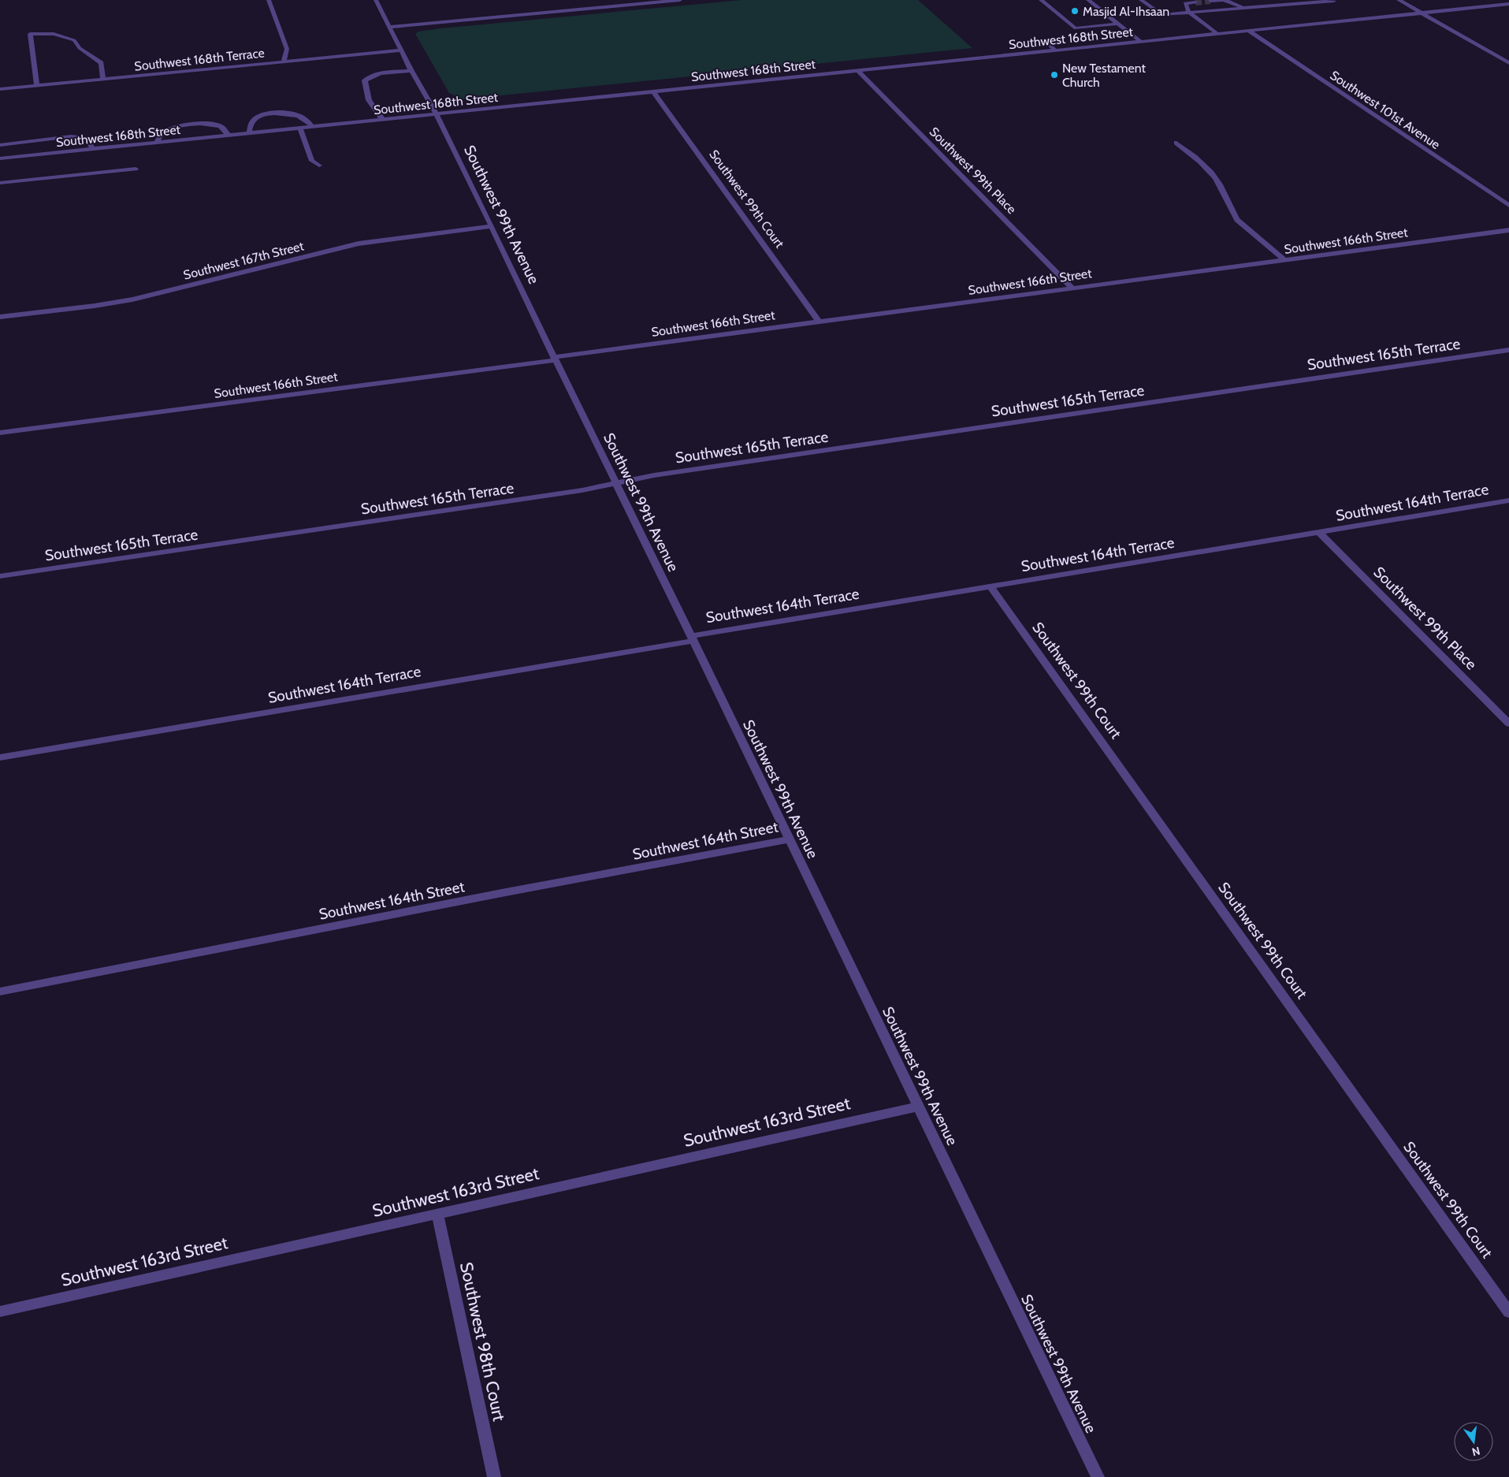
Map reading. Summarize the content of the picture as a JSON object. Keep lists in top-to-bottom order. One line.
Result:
{"streets":{"street":["Southwest 168th Street","Southwest 168th Terrace","Southwest 101st Avenue","Southwest 99th Place","Southwest 99th Court","Southwest 99th Avenue","Southwest 166th Street","Southwest 167th Street","Southwest 165th Terrace","Southwest 164th Terrace","Southwest 164th Street","Southwest 163rd Street","Southwest 98th Court"]},"crossings":[["Southwest 168th Street","Southwest 101st Avenue"],["Southwest 168th Street","Southwest 99th Place"],["Southwest 168th Street","Southwest 99th Court"],["Southwest 168th Street","Southwest 99th Avenue"],["Southwest 168th Terrace","Southwest 99th Avenue"],["Southwest 99th Place","Southwest 166th Street"],["Southwest 99th Place","Southwest 164th Terrace"],["Southwest 99th Court","Southwest 166th Street"],["Southwest 99th Court","Southwest 164th Terrace"],["Southwest 99th Avenue","Southwest 166th Street"],["Southwest 99th Avenue","Southwest 167th Street"],["Southwest 99th Avenue","Southwest 165th Terrace"],["Southwest 99th Avenue","Southwest 164th Terrace"],["Southwest 99th Avenue","Southwest 164th Street"],["Southwest 99th Avenue","Southwest 163rd Street"],["Southwest 163rd Street","Southwest 98th Court"]],"places":["Masjid Al-Ihsaan","New Testament Church"],"north":"bottom"}
